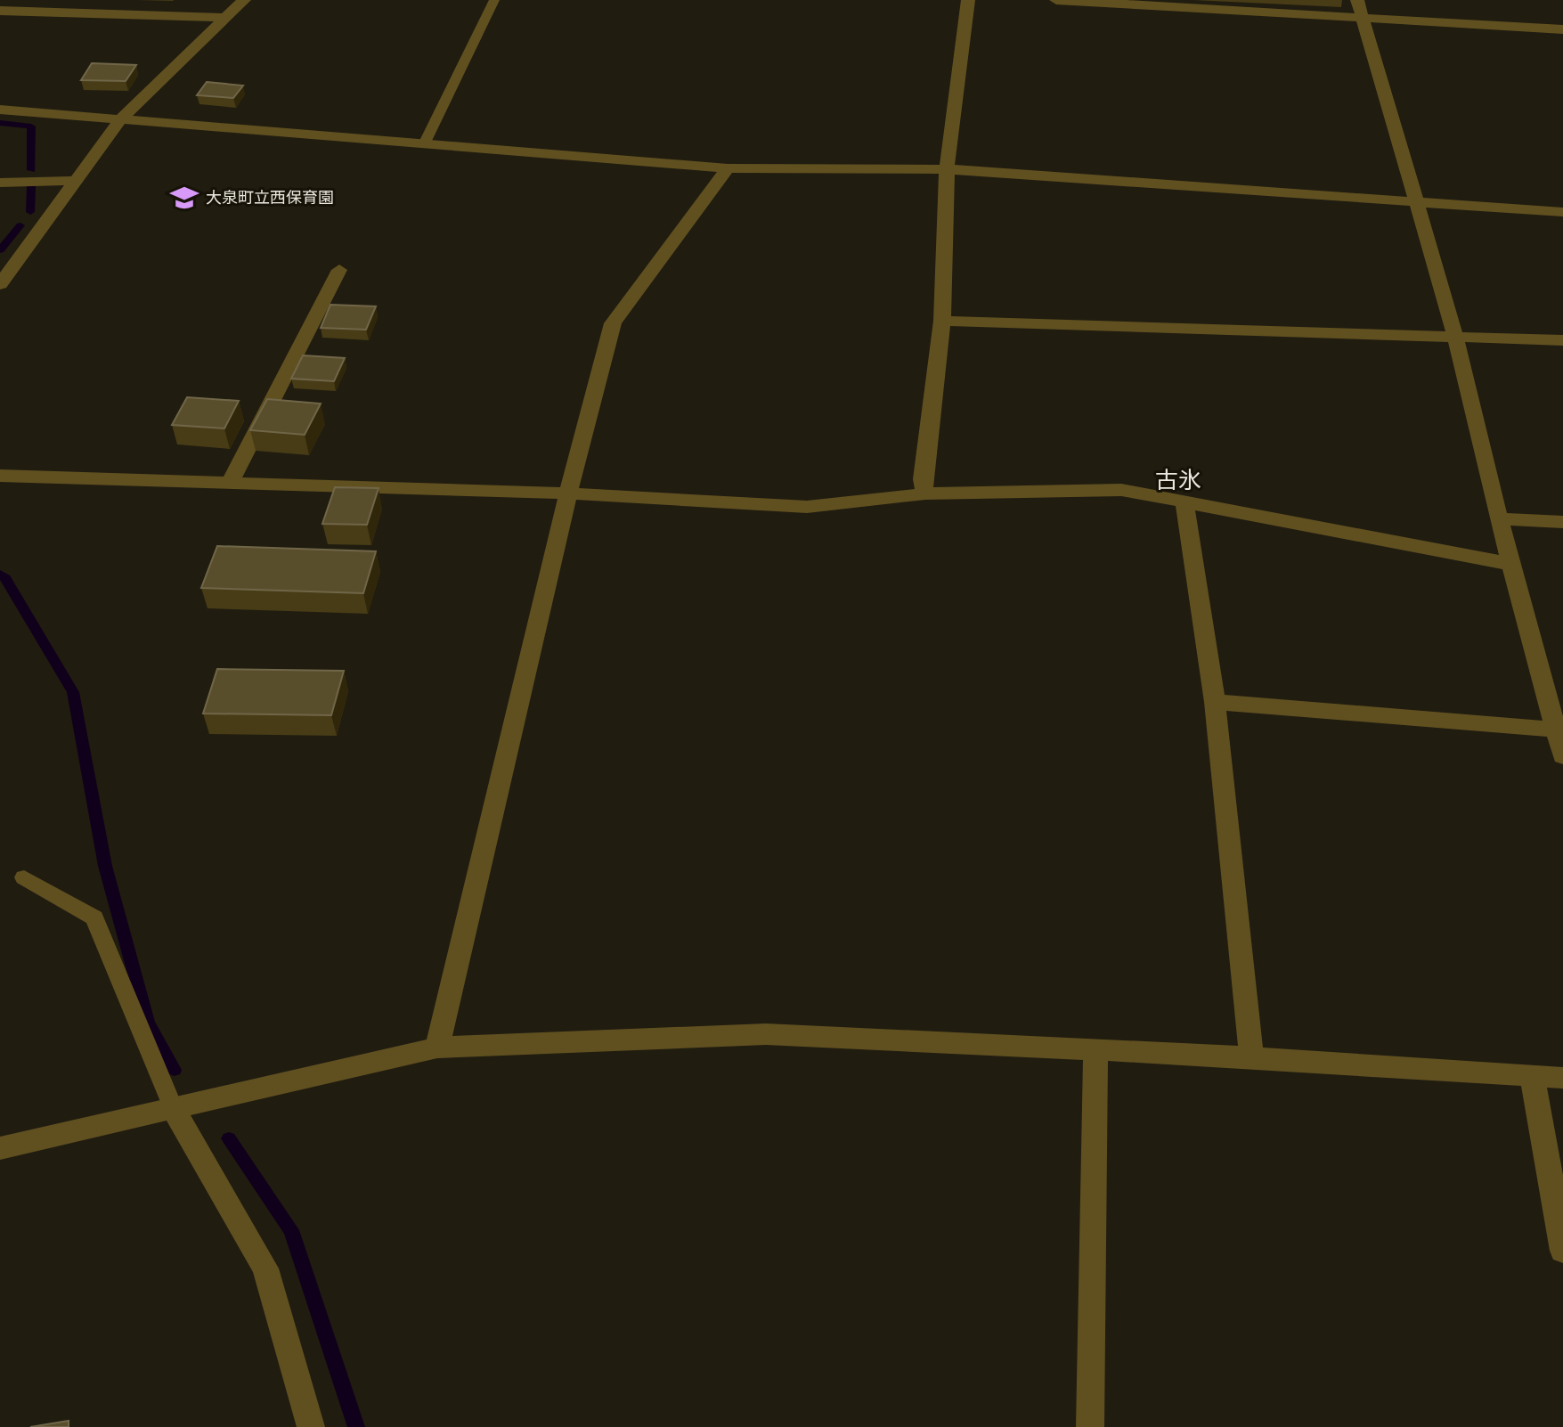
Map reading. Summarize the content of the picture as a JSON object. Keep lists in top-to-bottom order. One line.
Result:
{"districts":["古氷"],"places":{"school or university":["大泉町立西保育園"]}}
